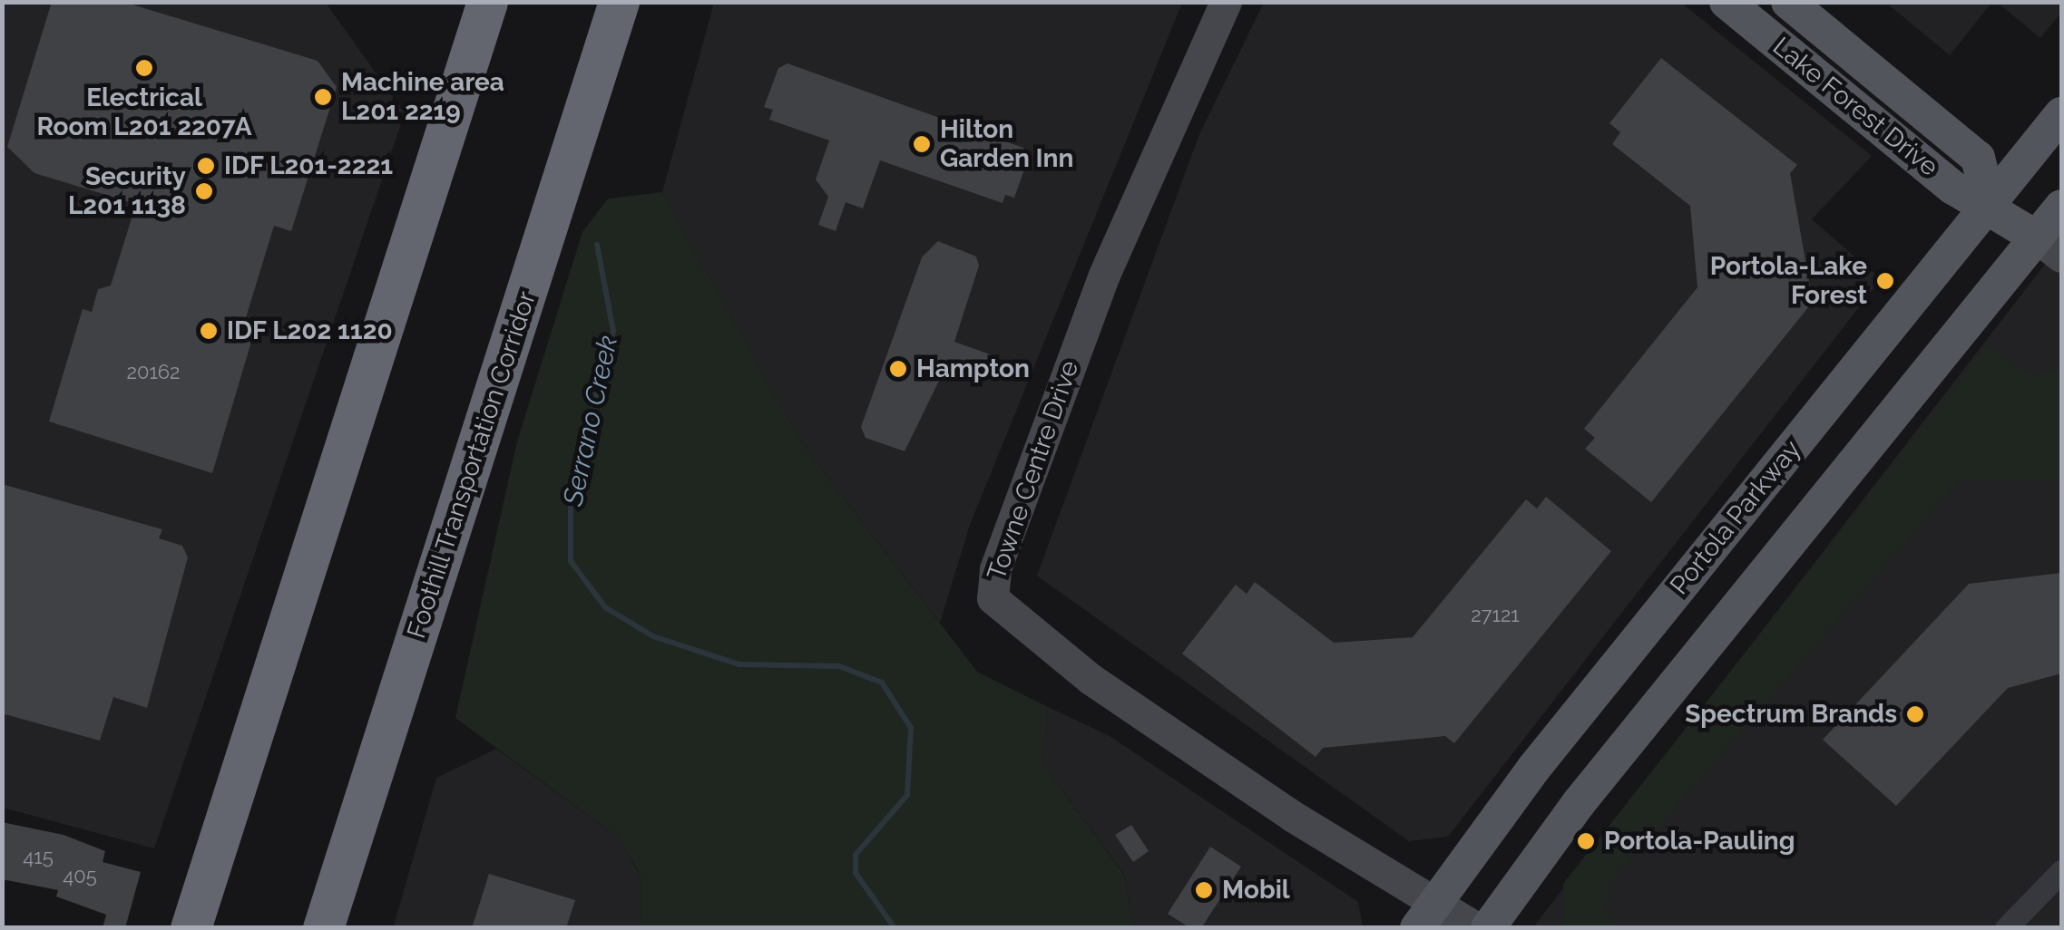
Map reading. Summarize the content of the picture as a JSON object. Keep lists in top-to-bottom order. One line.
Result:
{"streets":{"highway":["Foothill Transportation Corridor"],"main road":["Lake Forest Drive","Towne Centre Drive","Portola Parkway"]},"crossings":[["Lake Forest Drive","Portola Parkway"],["Towne Centre Drive","Portola Parkway"]],"water":["Serrano Creek"],"places":["Electrical Room L201 2207A","Machine area L201 2219","Hilton Garden Inn","IDF L201-2221","Security L201 1138","Portola-Lake Forest","IDF L202 1120","Hampton","Spectrum Brands","Portola-Pauling","Mobil"],"house_numbers":["20162","27121","415","405"]}
